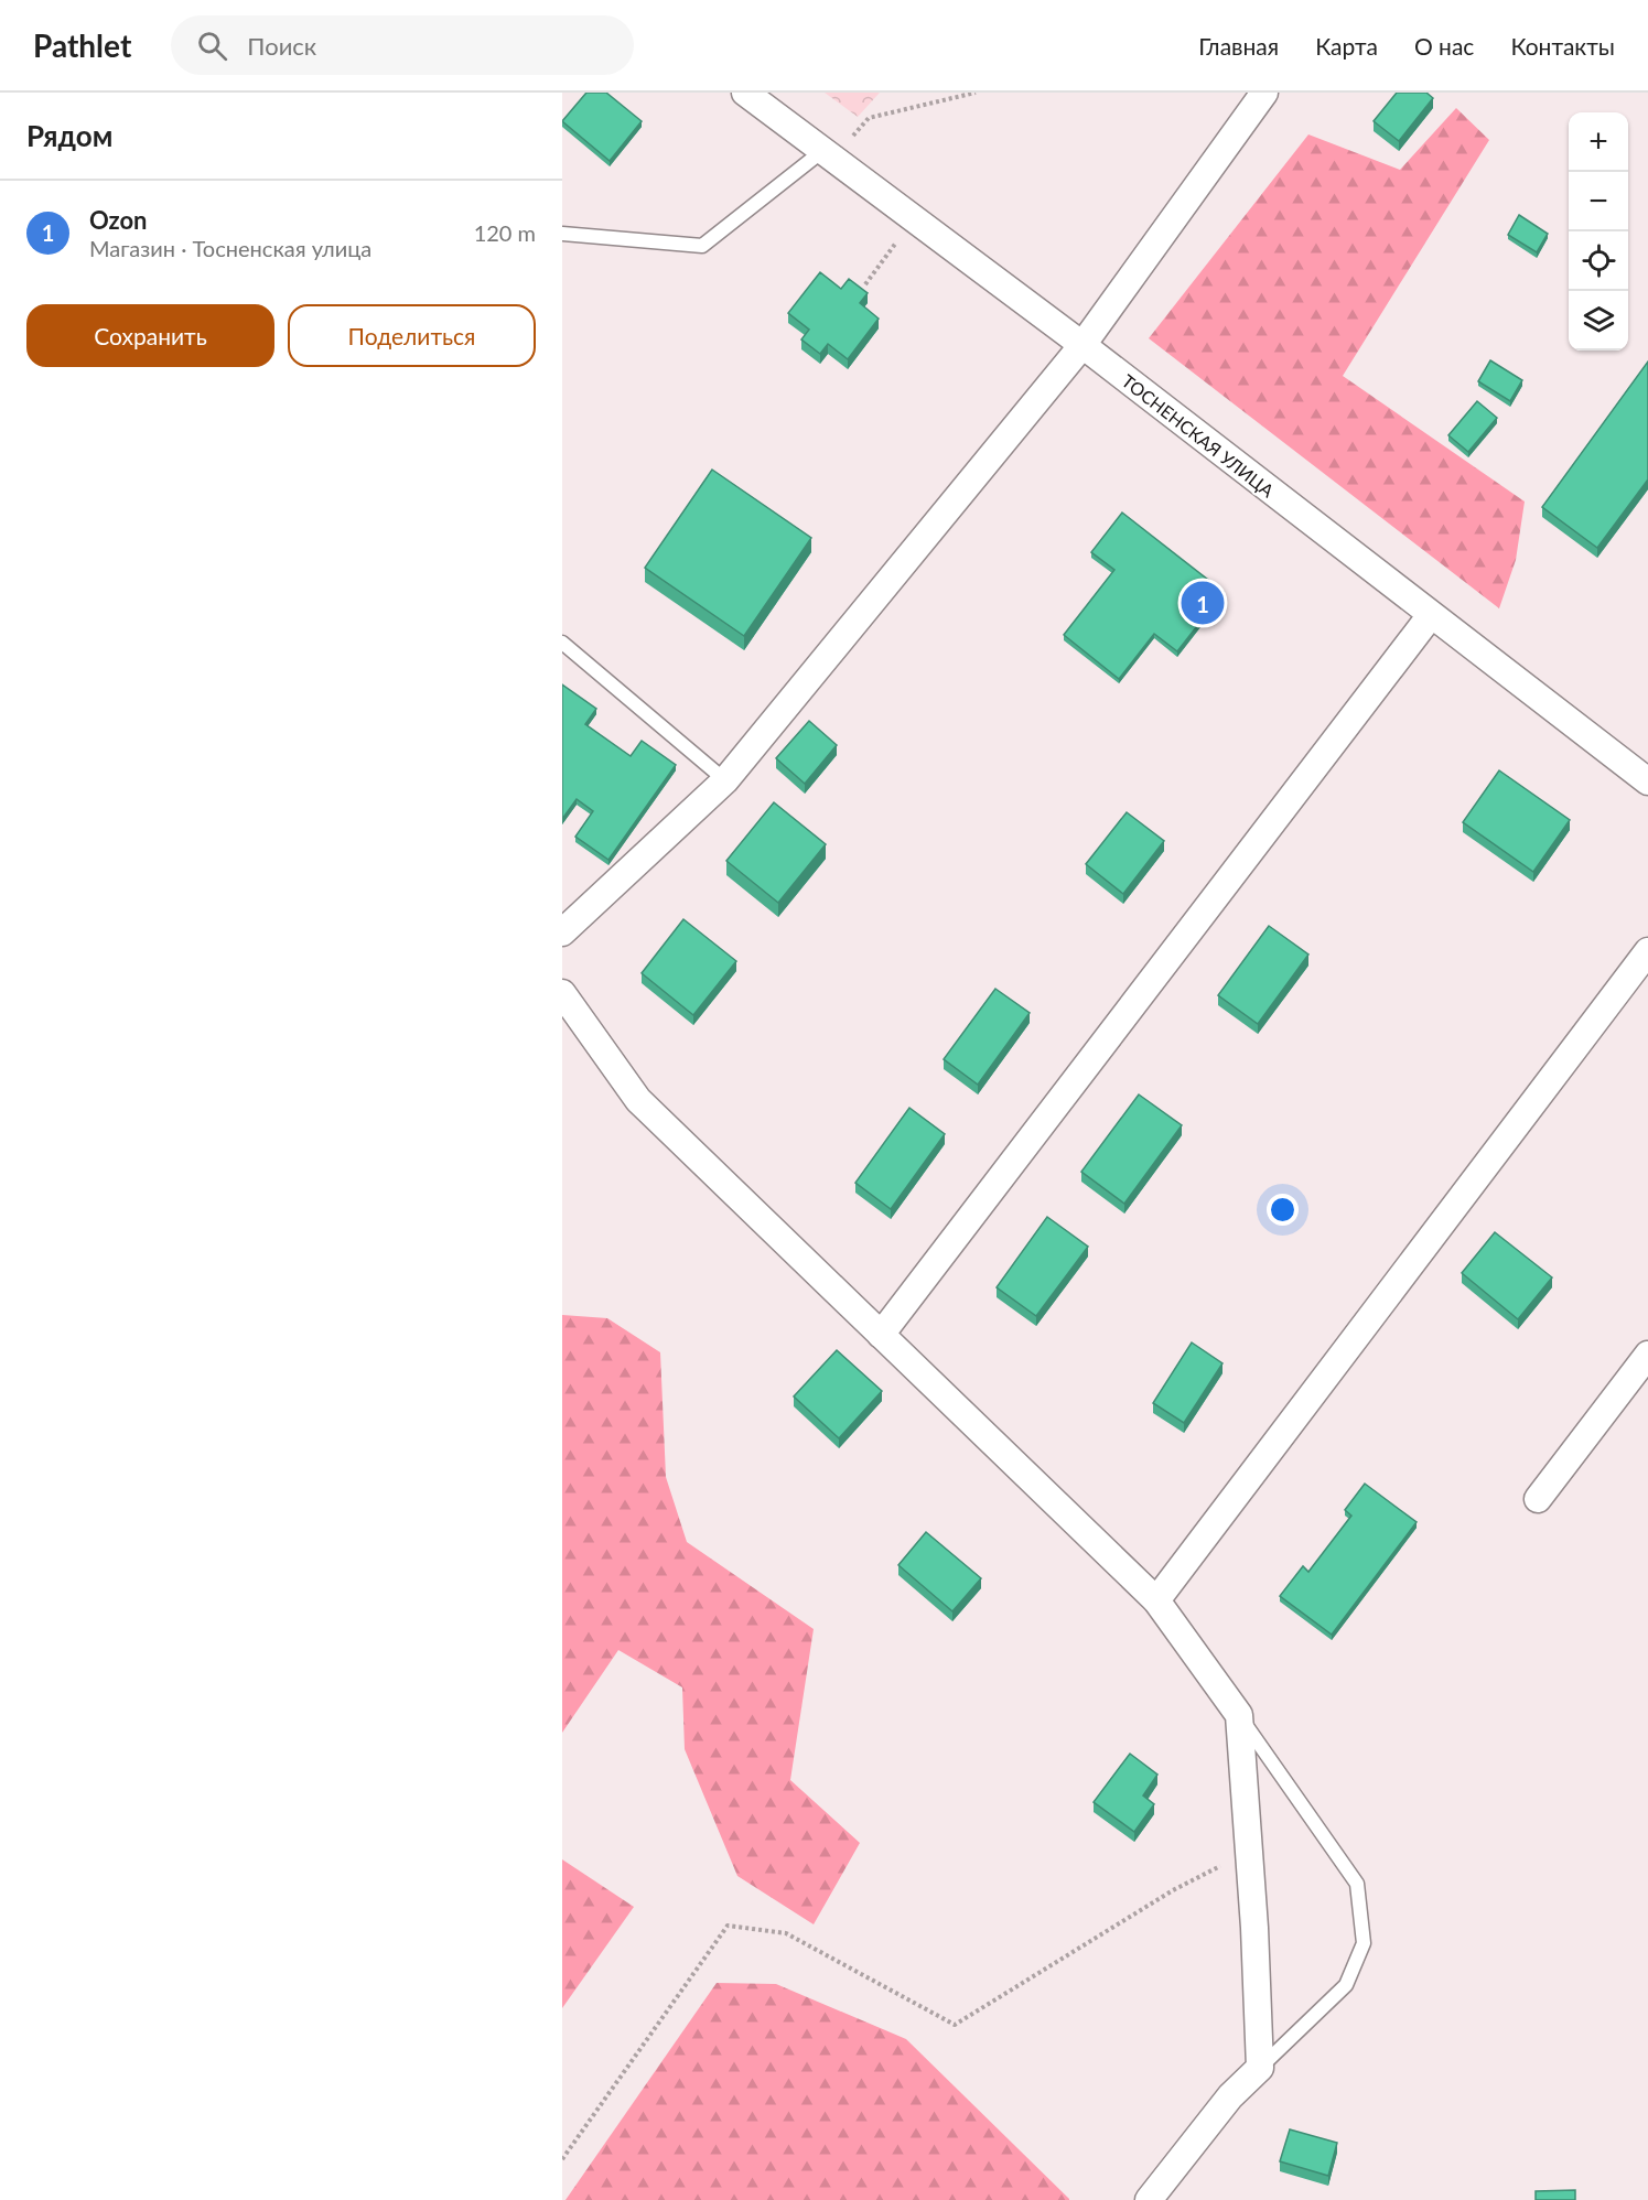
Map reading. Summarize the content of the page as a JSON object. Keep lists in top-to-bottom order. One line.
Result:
{"streets":{"street":["ТОСНЕНСКАЯ УЛИЦА"]},"page":{"header":"Pathlet","search":"Поиск","nav":["Главная","Карта","О нас","Контакты"],"heading":"Рядом","map_buttons":["+","−"],"list":[{"mark":"1","name":"Ozon","note":"Магазин · Тосненская улица","value":"120 m"}],"buttons":["Сохранить","Поделиться"],"pins":"1"}}
